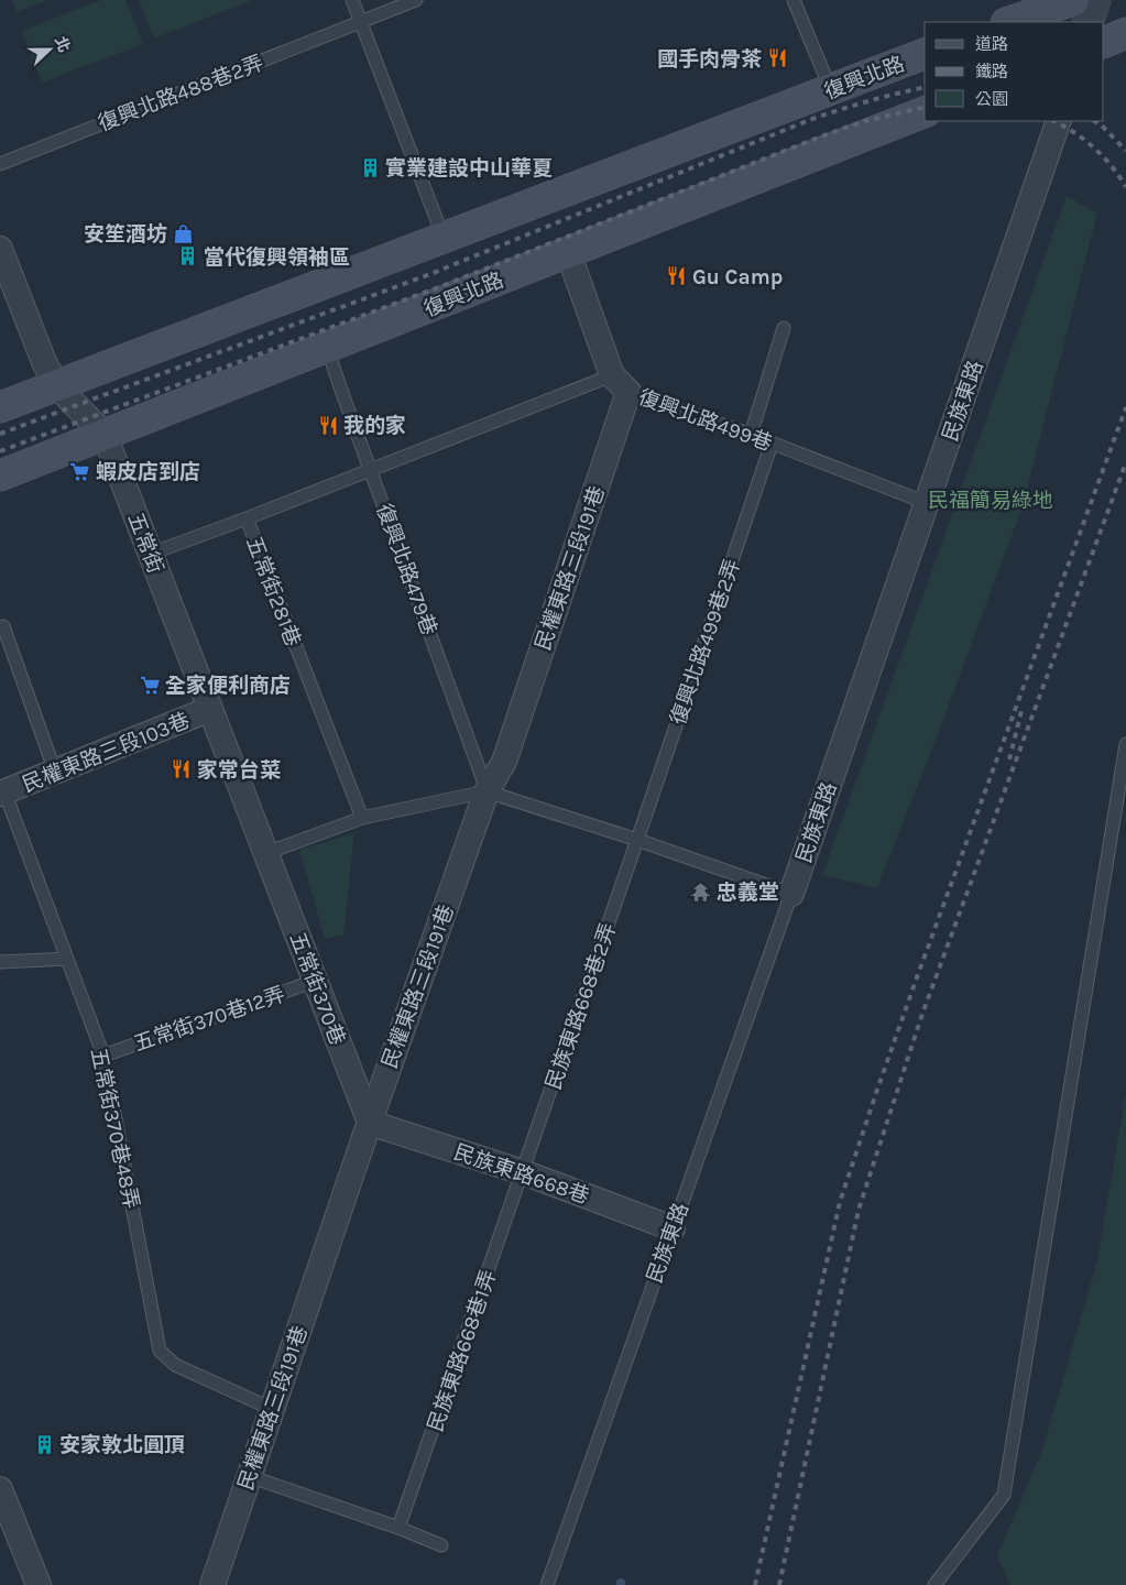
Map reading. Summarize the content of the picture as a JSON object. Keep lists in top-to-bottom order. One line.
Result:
{"streets":{"main road":["復興北路"],"street":["民族東路","五常街","民權東路三段191巷","民權東路三段103巷","五常街370巷","民族東路668巷"],"lane":["復興北路488巷2弄","復興北路499巷","復興北路479巷","五常街281巷","復興北路499巷2弄","民族東路668巷2弄","五常街370巷12弄","五常街370巷48弄","民族東路668巷1弄"]},"crossings":[["復興北路","五常街"],["復興北路","復興北路479巷"],["民族東路","復興北路499巷"],["民族東路","民族東路668巷"],["復興北路499巷","民權東路三段191巷"],["復興北路499巷","復興北路499巷2弄"],["五常街","民權東路三段103巷"],["五常街","五常街370巷"],["民權東路三段191巷","復興北路479巷"],["民權東路三段191巷","五常街370巷"],["民權東路三段191巷","五常街370巷48弄"],["民權東路三段191巷","民族東路668巷"],["復興北路499巷2弄","民族東路668巷2弄"],["民權東路三段103巷","五常街370巷48弄"],["五常街370巷","五常街370巷12弄"],["五常街370巷","民族東路668巷"],["民族東路668巷2弄","民族東路668巷"],["民族東路668巷2弄","民族東路668巷1弄"],["五常街370巷12弄","五常街370巷48弄"],["民族東路668巷","民族東路668巷1弄"]],"parks":["民福簡易綠地"],"places":{"restaurant":["國手肉骨茶","Gu Camp","我的家","家常台菜"],"building":["實業建設中山華夏","當代復興領袖區","安家敦北圓頂"],"shop":["安笙酒坊"],"supermarket":["蝦皮店到店","全家便利商店"],"temple":["忠義堂"]},"legend":["道路","鐵路","公園"],"north":"right"}
